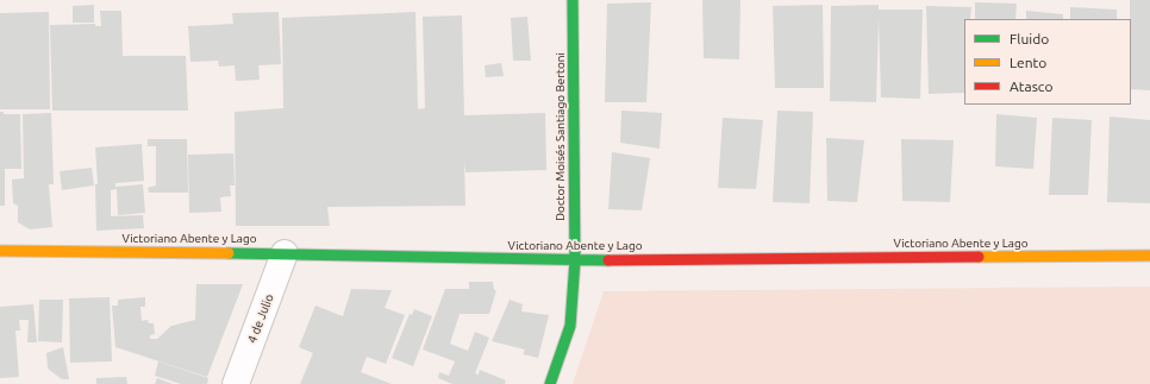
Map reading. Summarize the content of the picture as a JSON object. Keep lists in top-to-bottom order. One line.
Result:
{"streets":{"street":["Doctor Moisés Santiago Bertoni","Victoriano Abente y Lago","4 de Julio"]},"crossings":[["Doctor Moisés Santiago Bertoni","Victoriano Abente y Lago"],["Victoriano Abente y Lago","4 de Julio"]],"legend":["Fluido","Lento","Atasco"]}
